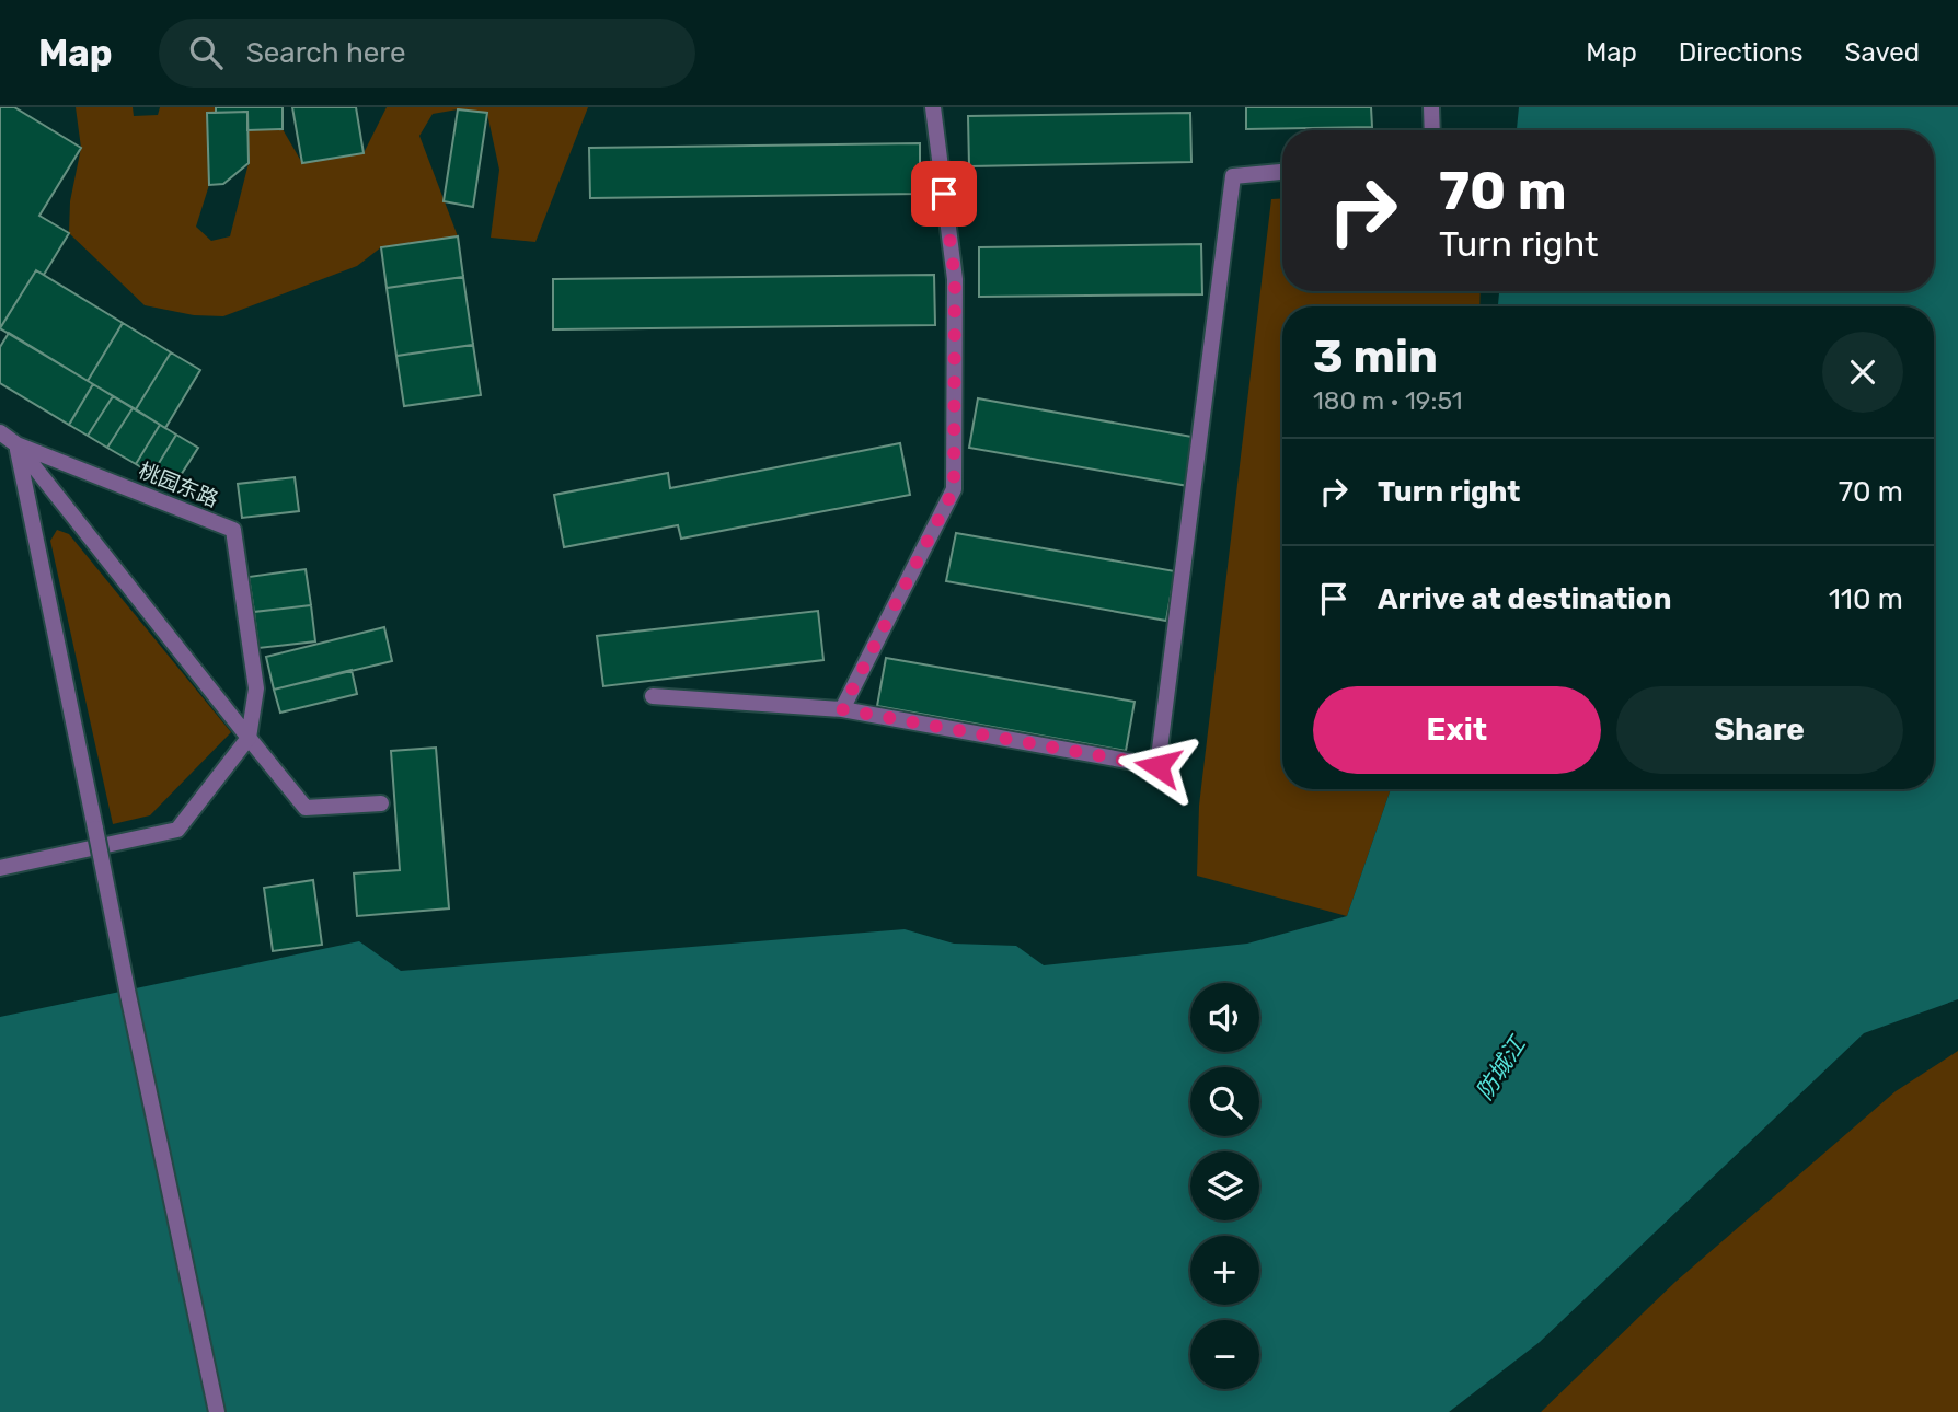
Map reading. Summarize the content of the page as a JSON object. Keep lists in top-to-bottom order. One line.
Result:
{"streets":{"street":["桃园东路"]},"water":["防城江"],"page":{"header":"Map","search":"Search here","nav":["Map","Directions","Saved"],"turn":["70 m","Turn right"],"heading":["3 min","180 m · 19:51"],"list":[{"name":"Turn right","value":"70 m"},{"name":"Arrive at destination","value":"110 m"}],"buttons":["Exit","Share"],"map_buttons":["+","−"]}}
